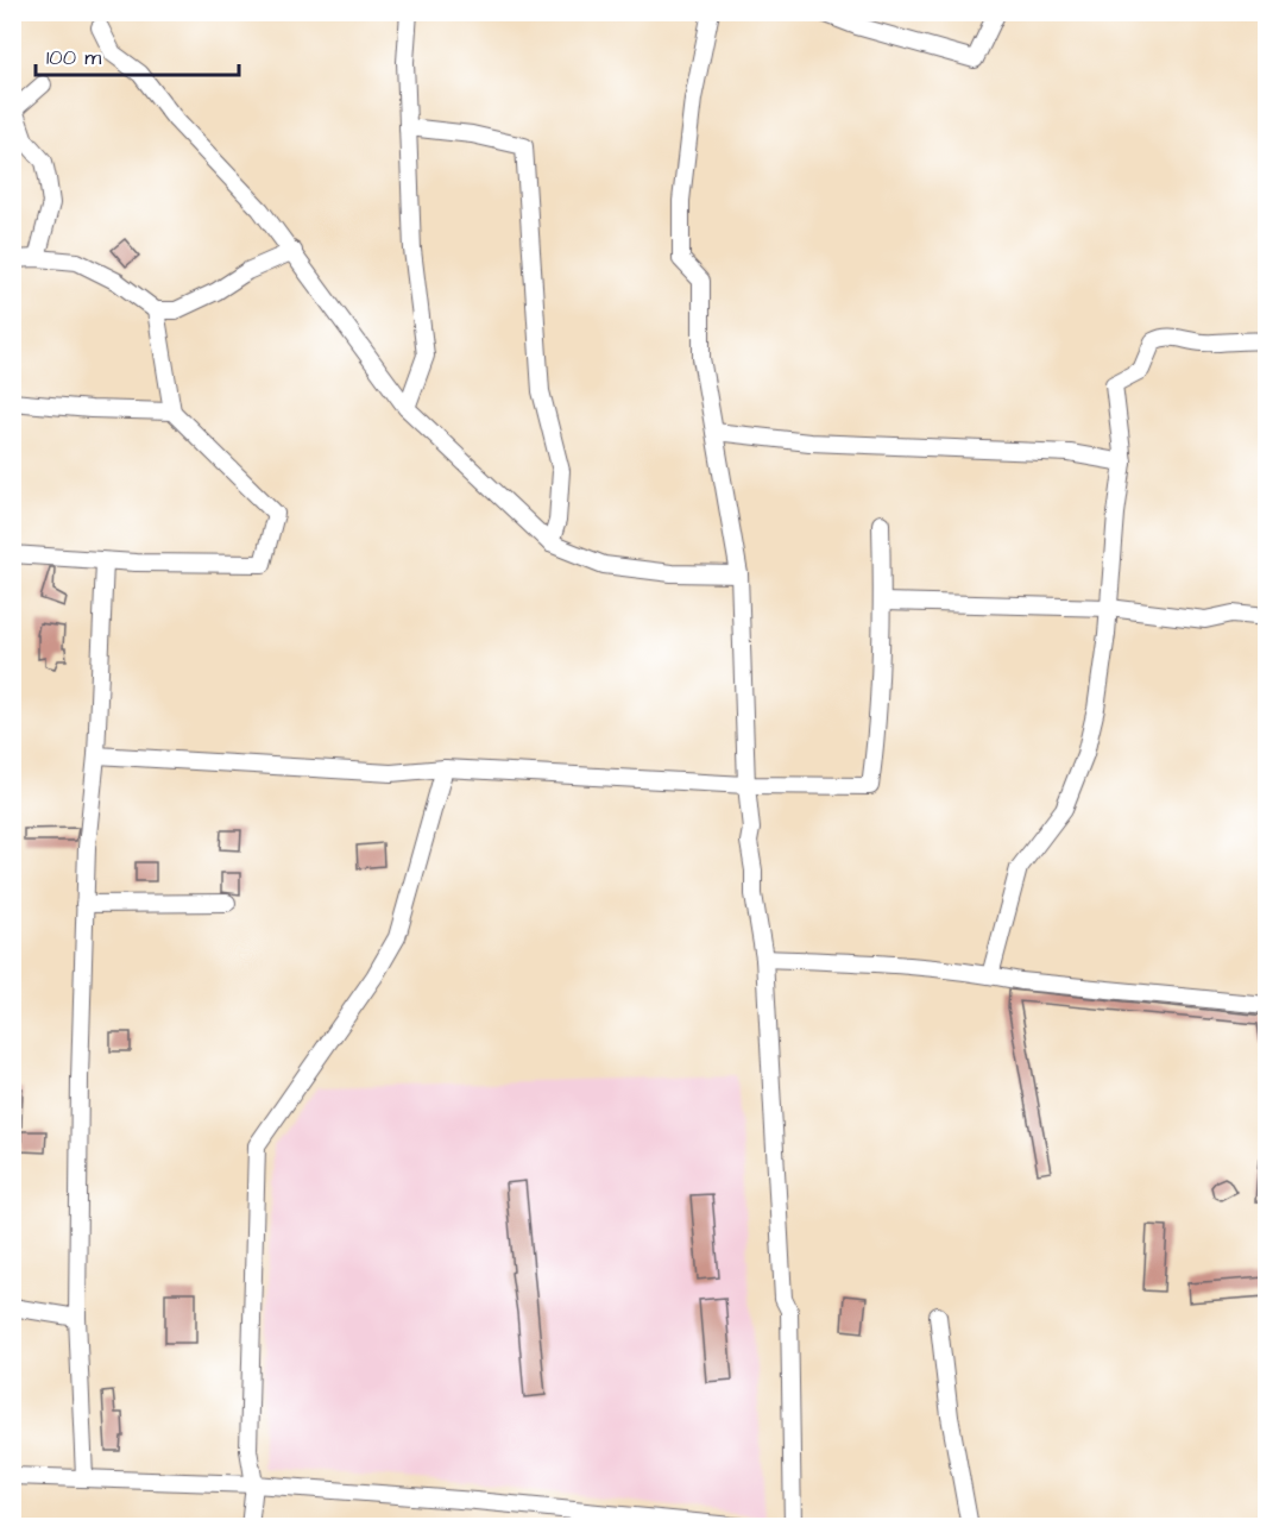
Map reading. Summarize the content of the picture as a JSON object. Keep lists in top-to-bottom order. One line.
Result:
{"scale_bar":"100 m"}
